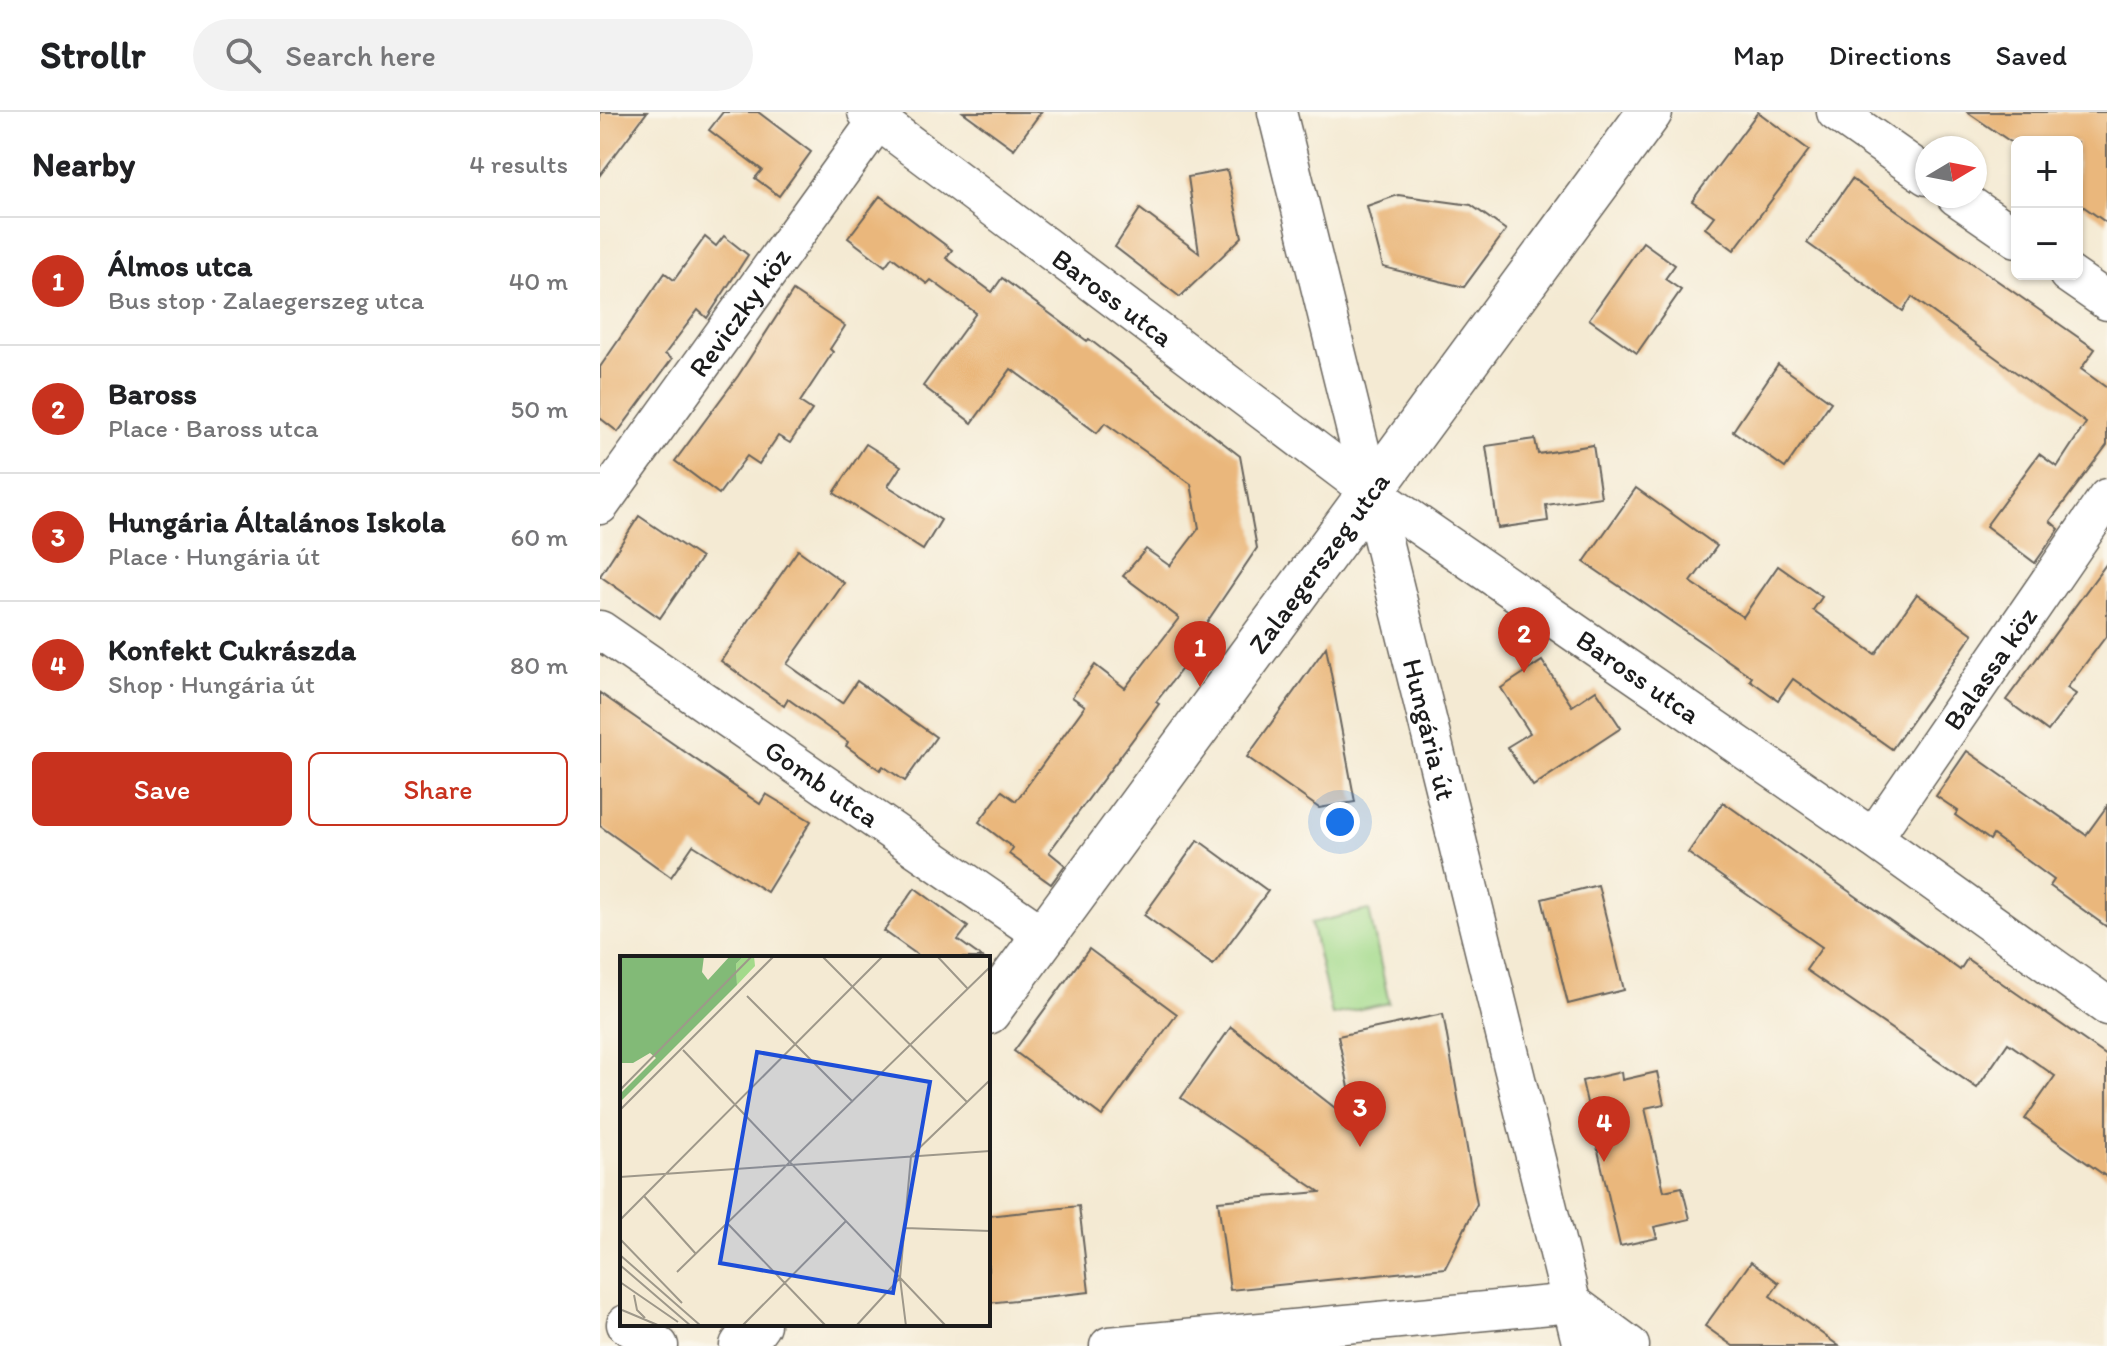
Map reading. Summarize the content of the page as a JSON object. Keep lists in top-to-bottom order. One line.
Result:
{"streets":{"street":["Baross utca","Reviczky köz","Zalaegerszeg utca","Balassa köz","Hungária út","Gomb utca"]},"crossings":[["Baross utca","Reviczky köz"],["Baross utca","Zalaegerszeg utca"],["Baross utca","Balassa köz"],["Baross utca","Hungária út"],["Zalaegerszeg utca","Hungária út"],["Zalaegerszeg utca","Gomb utca"]],"north":"right","page":{"header":"Strollr","search":"Search here","nav":["Map","Directions","Saved"],"heading":["Nearby","4 results"],"map_buttons":["+","−"],"list":[{"mark":"1","name":"Álmos utca","note":"Bus stop · Zalaegerszeg utca","value":"40 m"},{"mark":"2","name":"Baross","note":"Place · Baross utca","value":"50 m"},{"mark":"3","name":"Hungária Általános Iskola","note":"Place · Hungária út","value":"60 m"},{"mark":"4","name":"Konfekt Cukrászda","note":"Shop · Hungária út","value":"80 m"}],"pins":["2","1","3","4"],"buttons":["Save","Share"]}}
